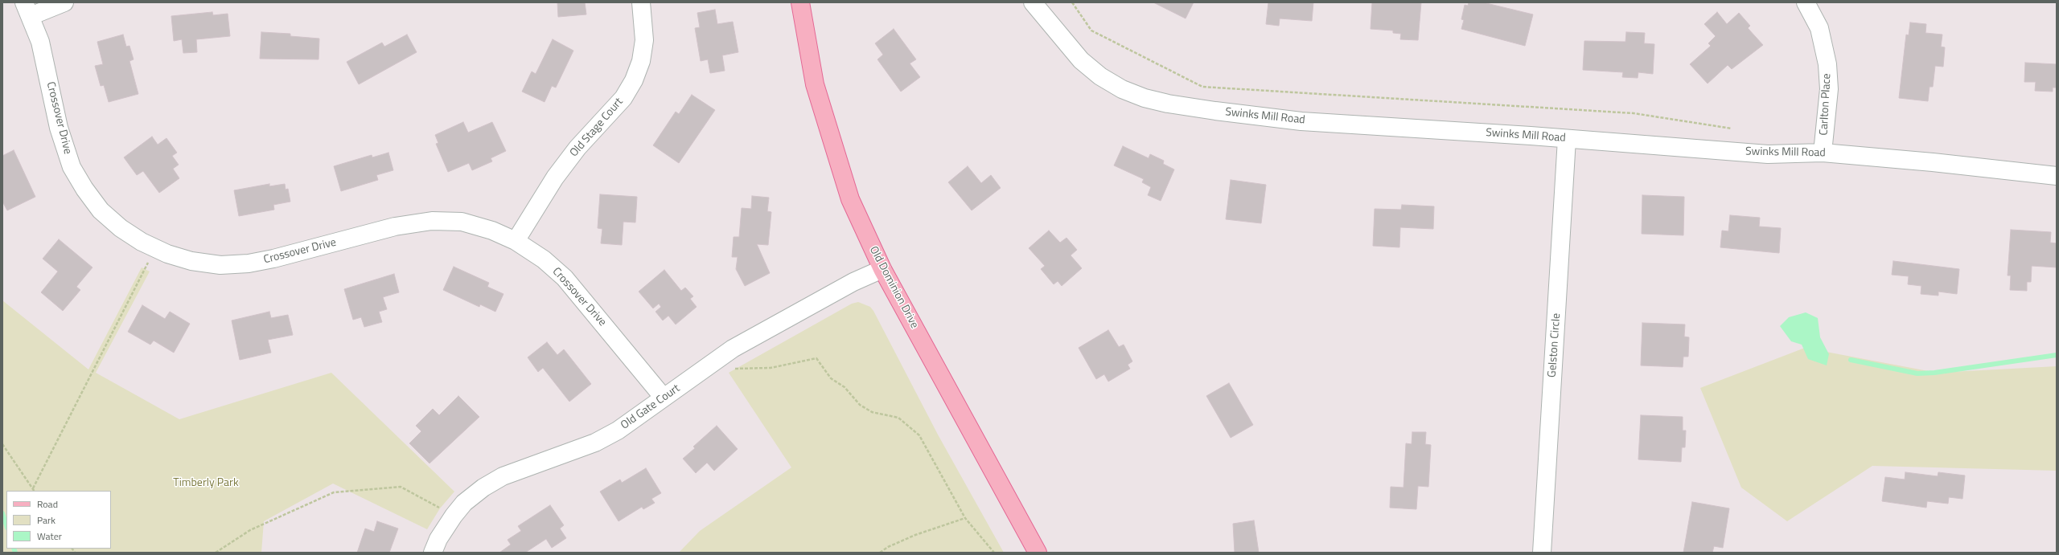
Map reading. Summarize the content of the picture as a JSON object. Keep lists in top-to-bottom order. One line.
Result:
{"streets":{"main road":["Old Dominion Drive"],"street":["Carlton Place","Swinks Mill Road","Crossover Drive","Old Stage Court","Gelston Circle","Old Gate Court"]},"crossings":[["Carlton Place","Swinks Mill Road"],["Swinks Mill Road","Gelston Circle"],["Crossover Drive","Old Stage Court"],["Crossover Drive","Old Gate Court"],["Old Dominion Drive","Old Gate Court"]],"parks":["Timberly Park"],"legend":["Road","Park","Water"]}
